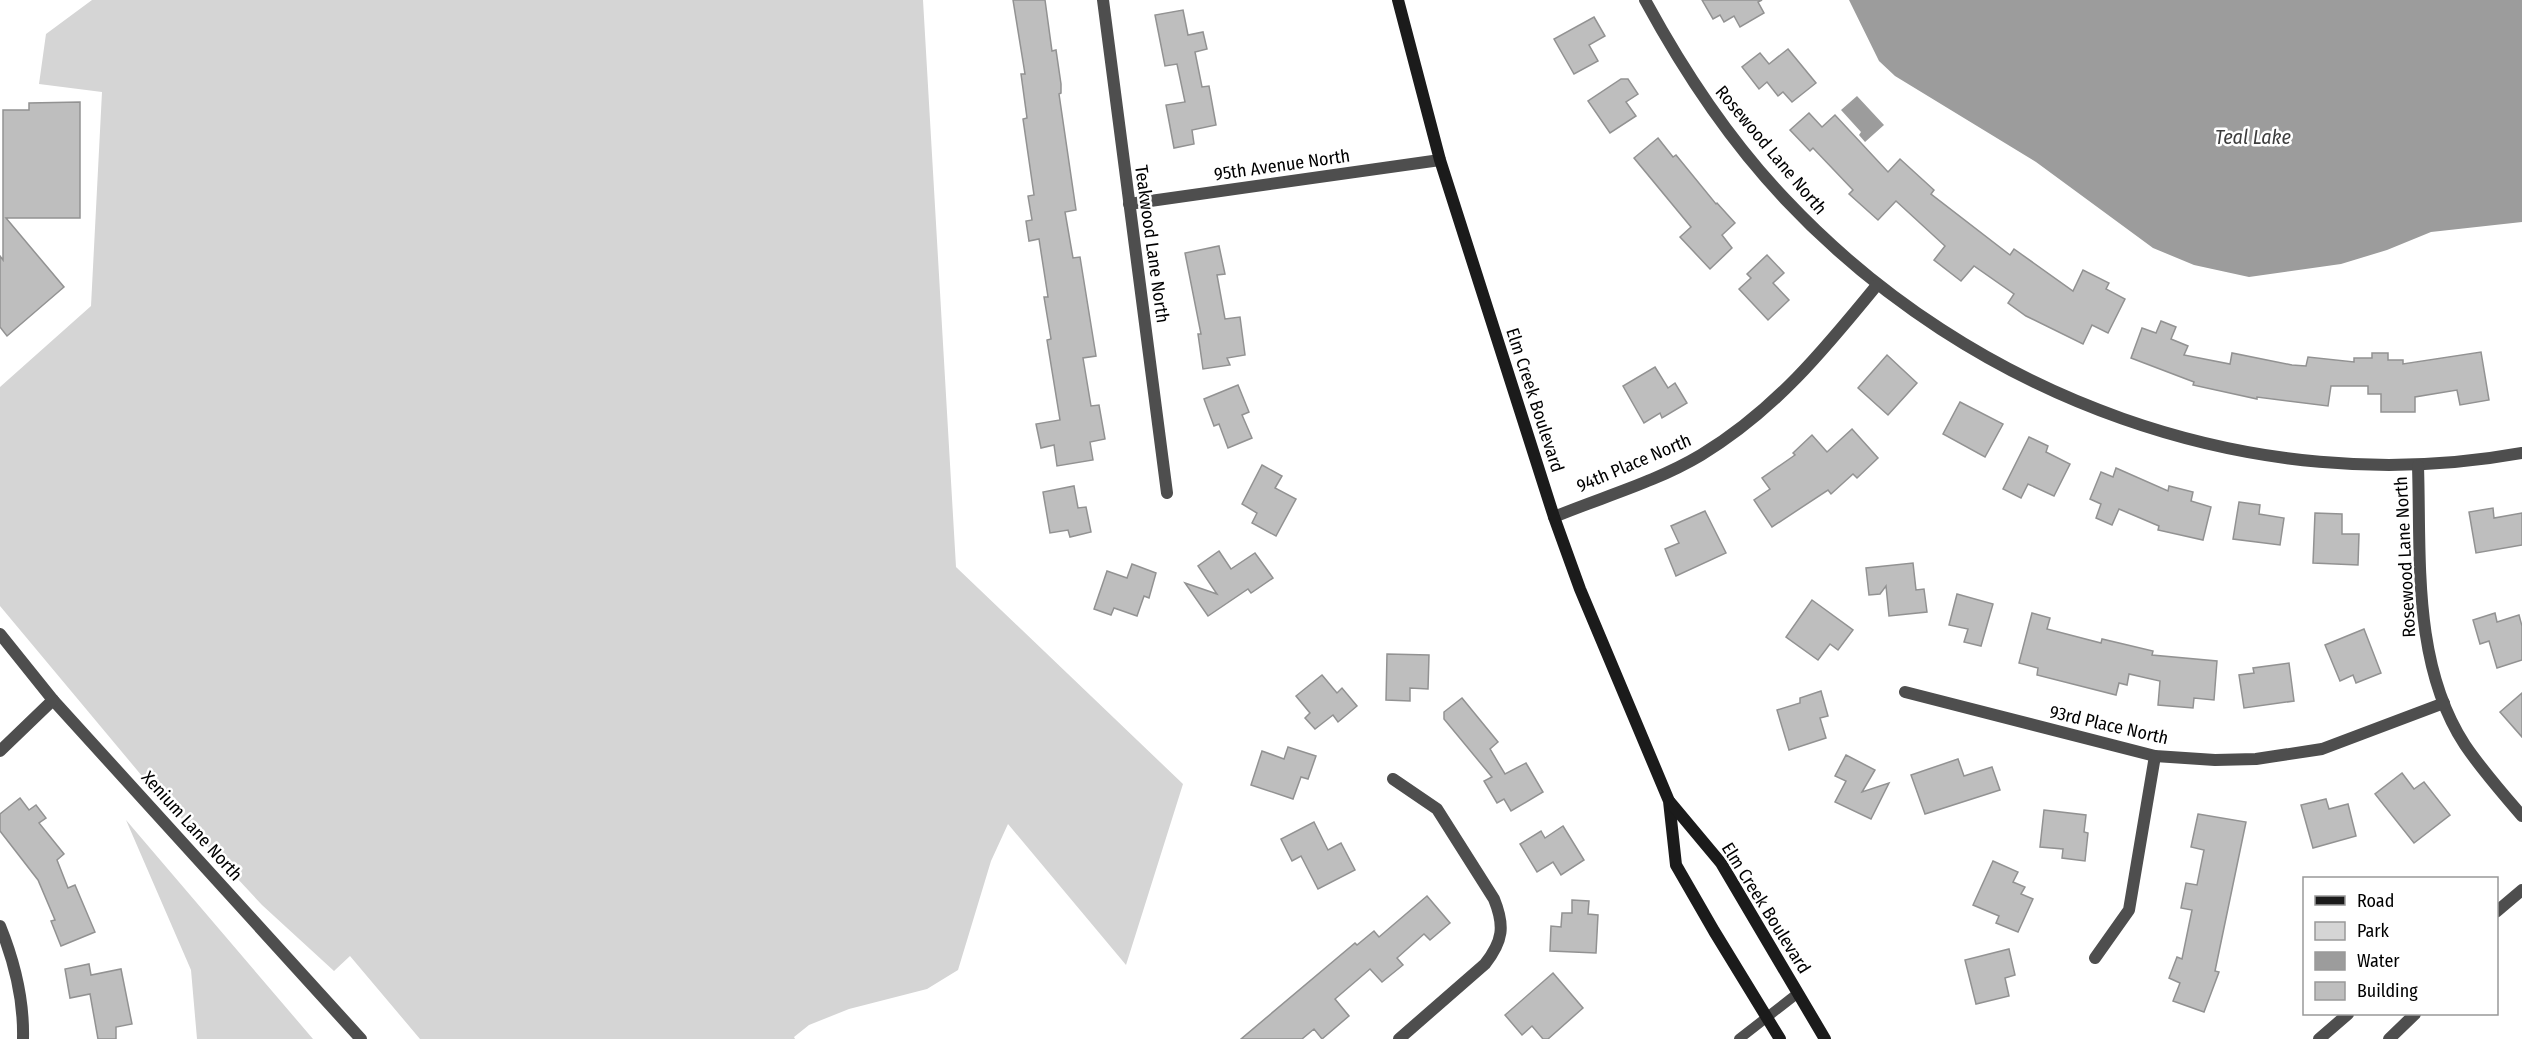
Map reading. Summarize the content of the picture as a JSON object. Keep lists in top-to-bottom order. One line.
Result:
{"streets":{"main road":["Elm Creek Boulevard"],"street":["Rosewood Lane North","95th Avenue North","Teakwood Lane North","94th Place North","93rd Place North","Xenium Lane North"]},"crossings":[["Rosewood Lane North","94th Place North"],["Rosewood Lane North","93rd Place North"],["95th Avenue North","Teakwood Lane North"],["95th Avenue North","Elm Creek Boulevard"],["Elm Creek Boulevard","94th Place North"]],"water":["Teal Lake"],"legend":["Road","Park","Water","Building"]}
